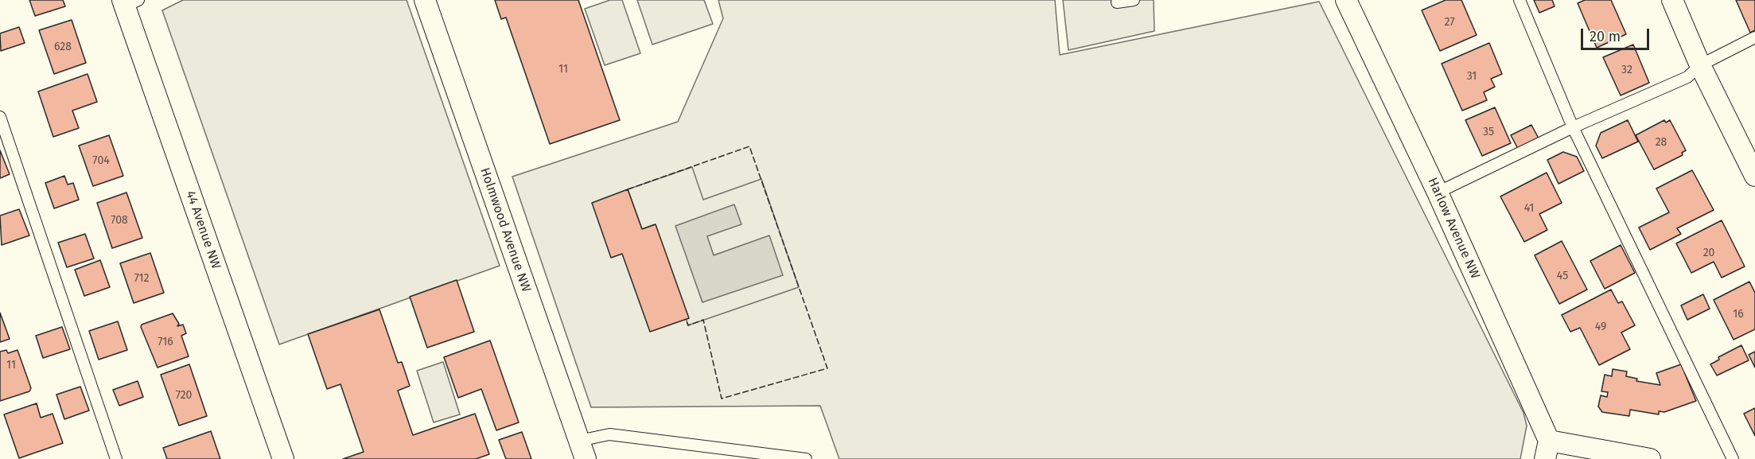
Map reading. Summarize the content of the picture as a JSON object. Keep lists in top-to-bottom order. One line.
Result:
{"streets":{"street":["Harlow Avenue NW","44 Avenue NW","Holmwood Avenue NW"]},"house_numbers":["27","628","11","32","31","35","28","704","41","708","20","45","712","16","49","716","11","720"],"scale_bar":"20 m"}
